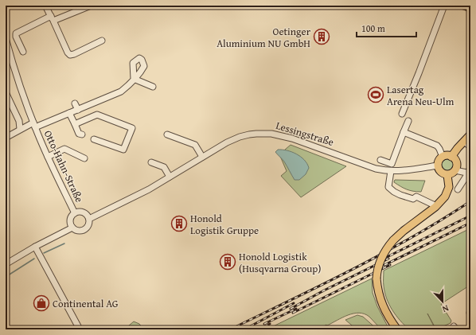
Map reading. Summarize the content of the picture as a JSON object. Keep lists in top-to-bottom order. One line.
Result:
{"streets":{"street":["Lessingstraße","Otto-Hahn-Straße"]},"crossings":[["Lessingstraße","Otto-Hahn-Straße"]],"places":{"building":["Oetinger Aluminium NU GmbH","Honold Logistik Gruppe","Honold Logistik (Husqvarna Group)"],"sports":["Lasertag Arena Neu-Ulm"],"shop":["Continental AG"]},"scale_bar":"100 m","north":"bottom"}
